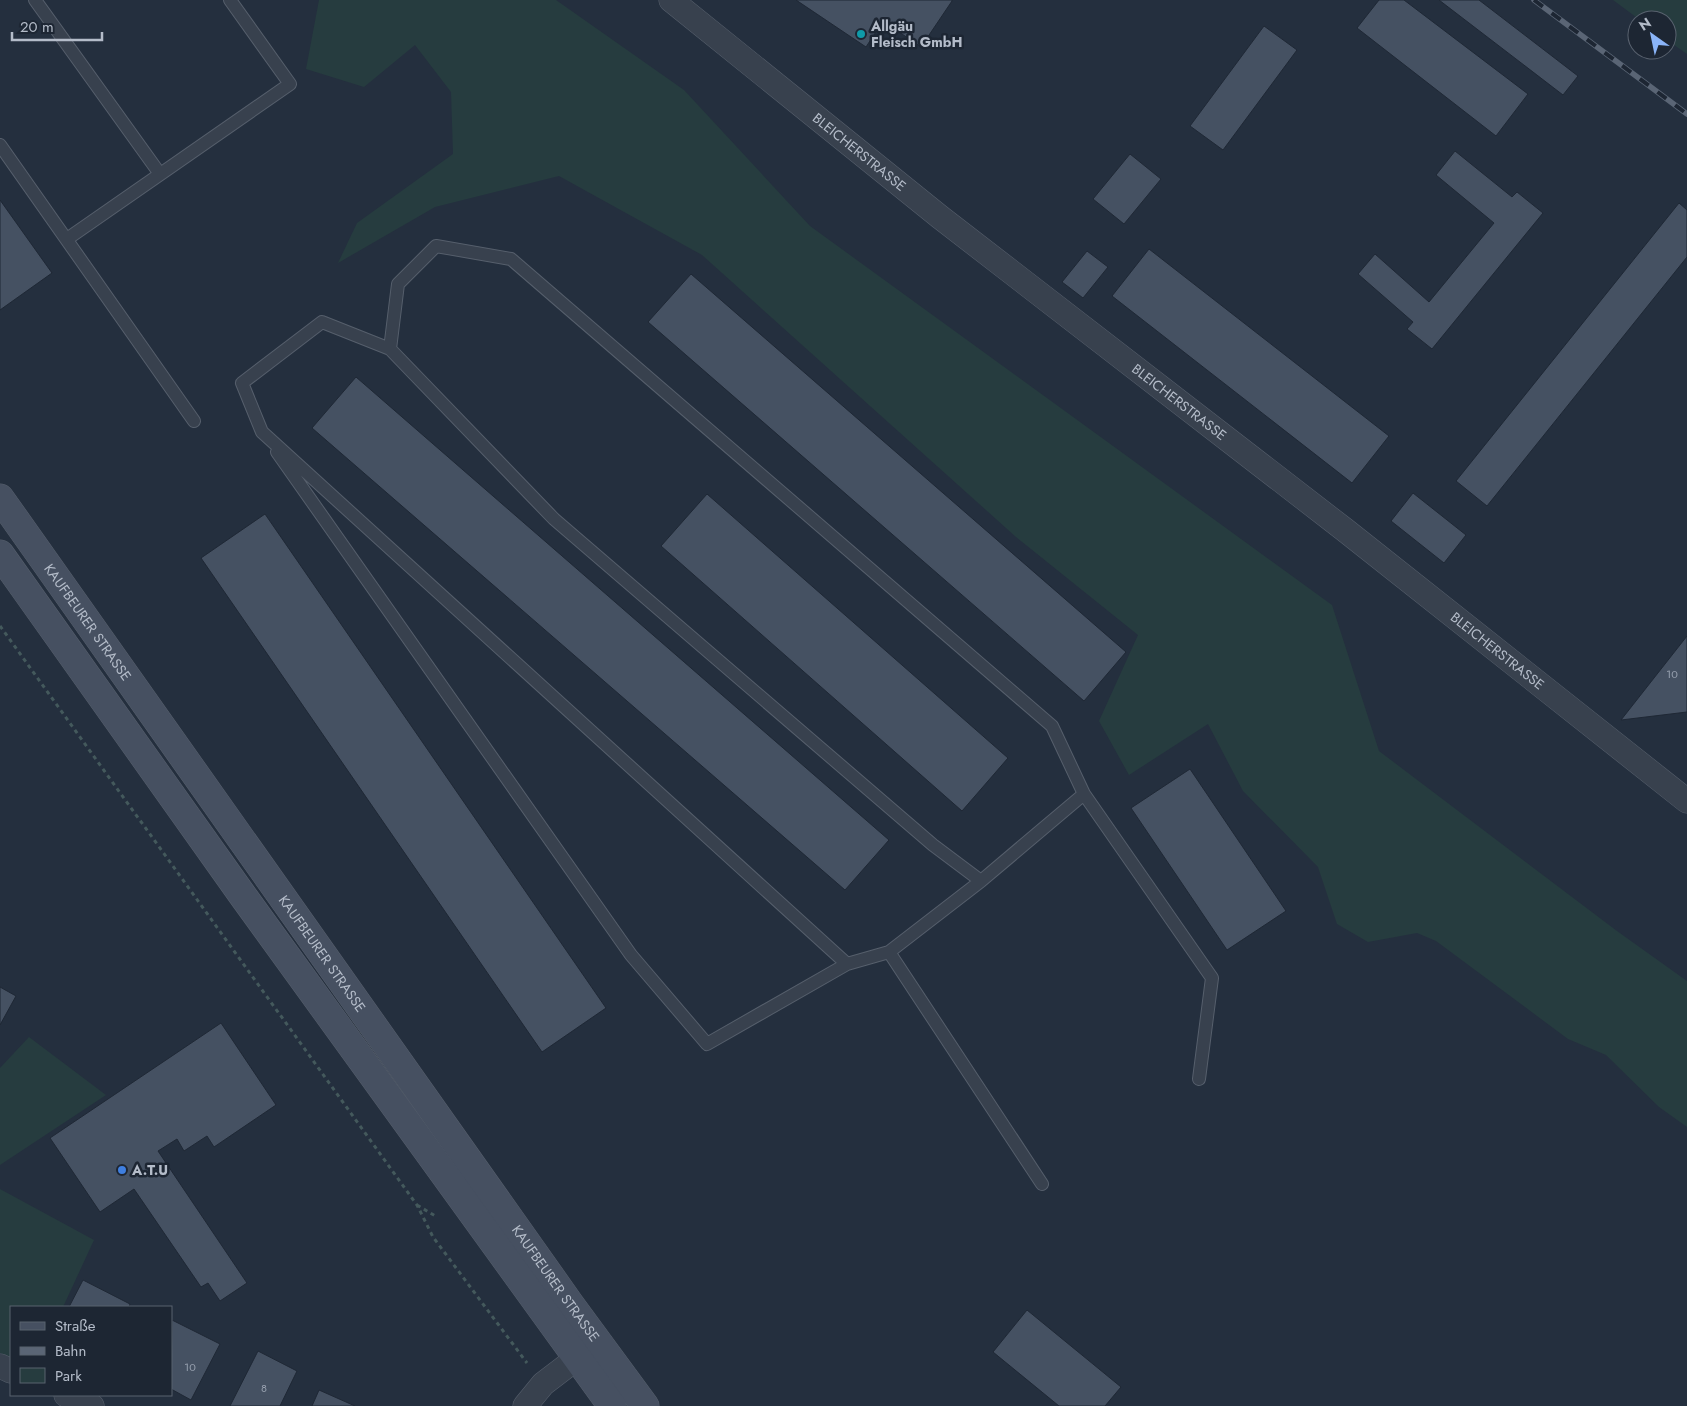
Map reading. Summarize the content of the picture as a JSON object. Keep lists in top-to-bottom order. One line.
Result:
{"streets":{"main road":["KAUFBEURER STRASSE"],"street":["BLEICHERSTRASSE"]},"places":["Allgäu Fleisch GmbH","A.T.U"],"house_numbers":["10","10","8"],"legend":["Straße","Bahn","Park"],"scale_bar":"20 m","north":"top left"}
